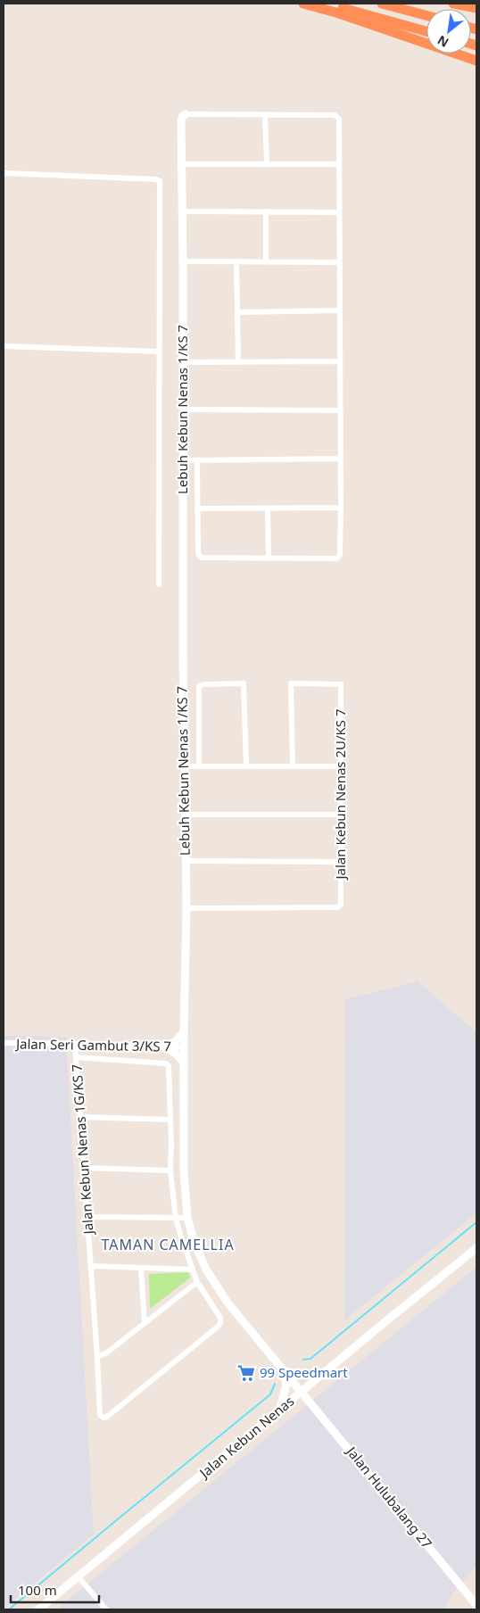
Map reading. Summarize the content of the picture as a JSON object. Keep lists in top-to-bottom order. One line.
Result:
{"streets":{"street":["Lebuh Kebun Nenas 1/KS 7","Jalan Kebun Nenas 2U/KS 7","Jalan Seri Gambut 3/KS 7","Jalan Kebun Nenas 1G/KS 7","Jalan Kebun Nenas","Jalan Hulubalang 27"]},"crossings":[["Lebuh Kebun Nenas 1/KS 7","Jalan Kebun Nenas 2U/KS 7"],["Lebuh Kebun Nenas 1/KS 7","Jalan Seri Gambut 3/KS 7"],["Lebuh Kebun Nenas 1/KS 7","Jalan Kebun Nenas"],["Lebuh Kebun Nenas 1/KS 7","Jalan Hulubalang 27"],["Jalan Seri Gambut 3/KS 7","Jalan Kebun Nenas 1G/KS 7"],["Jalan Kebun Nenas","Jalan Hulubalang 27"]],"districts":["TAMAN CAMELLIA"],"places":{"supermarket":["99 Speedmart"]},"scale_bar":"100 m","north":"bottom left"}
